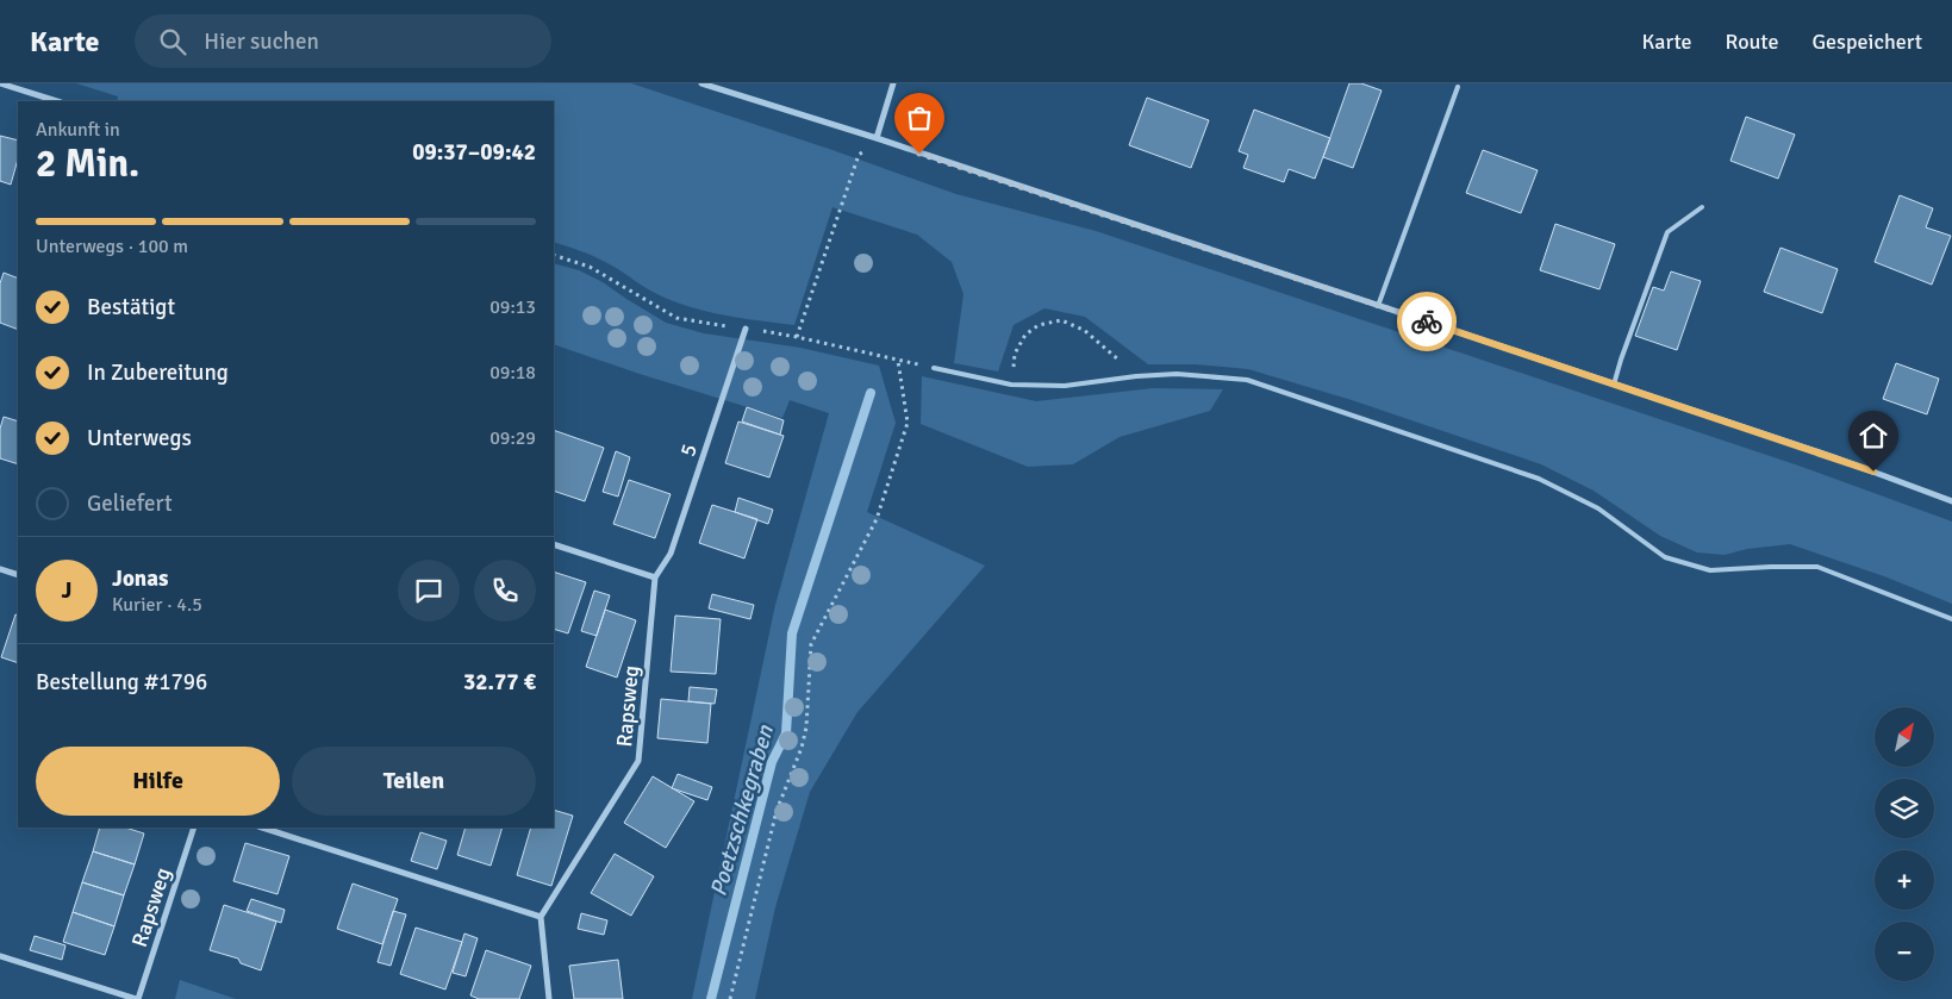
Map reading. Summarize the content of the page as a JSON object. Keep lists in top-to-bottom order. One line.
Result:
{"streets":{"street":["5","Rapsweg"]},"crossings":[["5","Rapsweg"]],"water":["Poetzschkegraben"],"north":"top right","page":{"header":"Karte","search":"Hier suchen","nav":["Karte","Route","Gespeichert"],"heading":["2 Min.","Ankunft in","09:37–09:42"],"panel":["Jonas","Kurier · 4.5","Bestellung #1796","32.77 €"],"bar":"Unterwegs · 100 m","list":[["Bestätigt","09:13"],["In Zubereitung","09:18"],["Unterwegs","09:29"],"Geliefert"],"round":"J","map_buttons":["+","−"],"buttons":["Hilfe","Teilen"]}}
